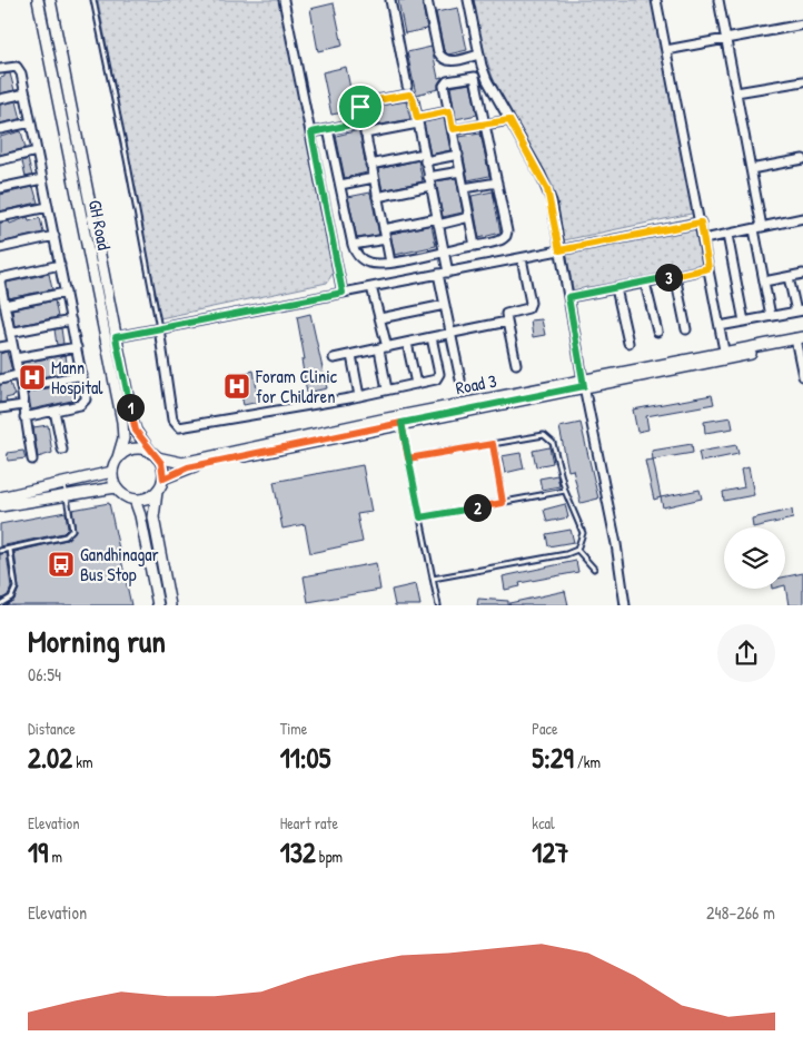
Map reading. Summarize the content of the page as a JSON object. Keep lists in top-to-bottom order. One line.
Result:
{"streets":{"main road":["GH Road","Road 3"]},"crossings":[["GH Road","Road 3"]],"places":{"hospital":["Mann Hospital","Foram Clinic for Children"],"bus stop":["Gandhinagar Bus Stop"]},"page":{"pins":["3","1","2"],"heading":["Morning run","06:54"],"stats":[["Distance","2.02 km"],["Time","11:05"],["Pace","5:29 /km"],["Elevation","19 m"],["Heart rate","132 bpm"],["kcal","127"]],"chart":["Elevation","248–266 m"]}}
